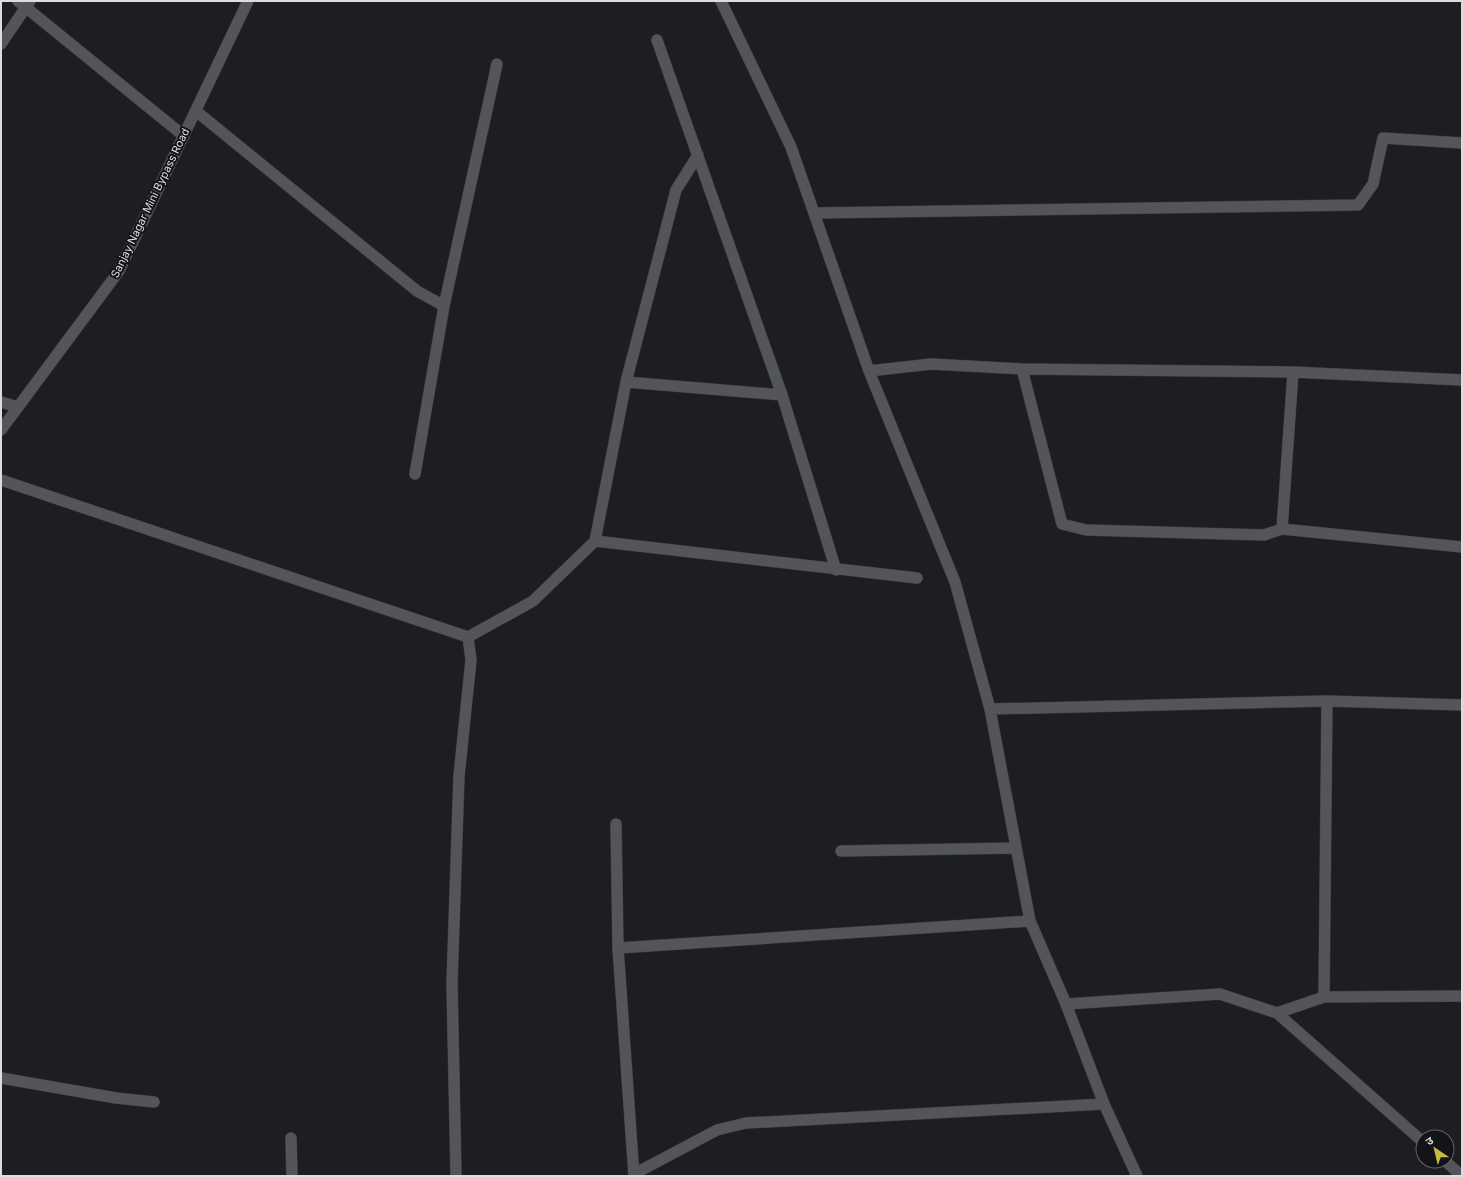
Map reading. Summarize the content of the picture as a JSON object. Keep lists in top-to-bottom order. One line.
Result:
{"streets":{"street":["Sanjay Nagar Mini Bypass Road"]},"north":"top left"}
